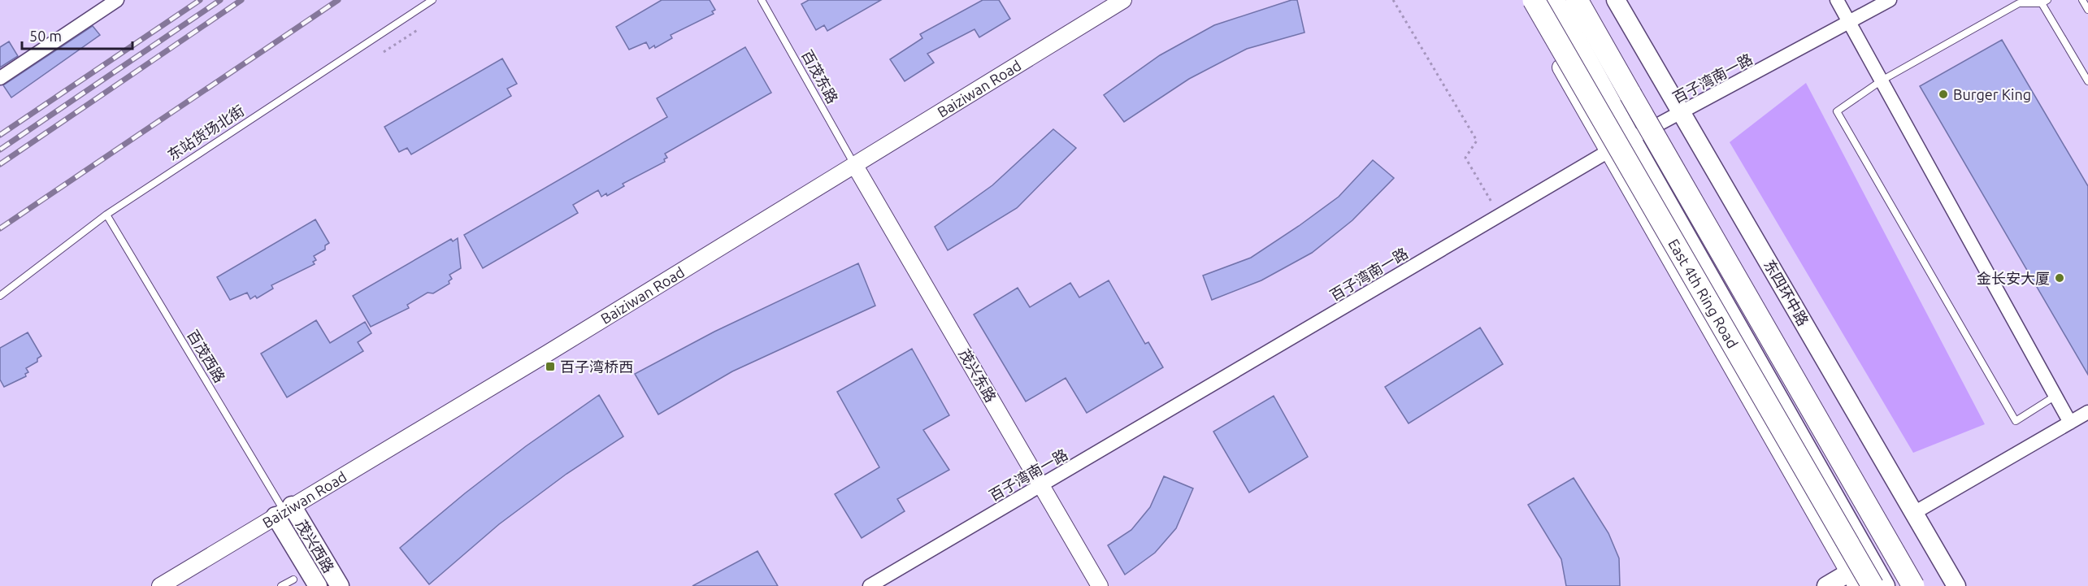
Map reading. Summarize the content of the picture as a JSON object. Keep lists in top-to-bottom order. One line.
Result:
{"streets":{"highway":["East 4th Ring Road"],"main road":["东四环中路","茂兴西路"],"street":["百子湾南一路","Baiziwan Road","茂兴东路"],"lane":["百茂东路","东站货场北街","百茂西路"]},"crossings":[["百茂东路","Baiziwan Road"],["百茂东路","茂兴东路"],["百子湾南一路","东四环中路"],["百子湾南一路","茂兴东路"],["Baiziwan Road","百茂西路"],["Baiziwan Road","茂兴东路"],["Baiziwan Road","茂兴西路"],["东站货场北街","百茂西路"],["百茂西路","茂兴西路"]],"places":{"other":["Burger King","金长安大厦"],"transit":["百子湾桥西"]},"scale_bar":"50 m"}
